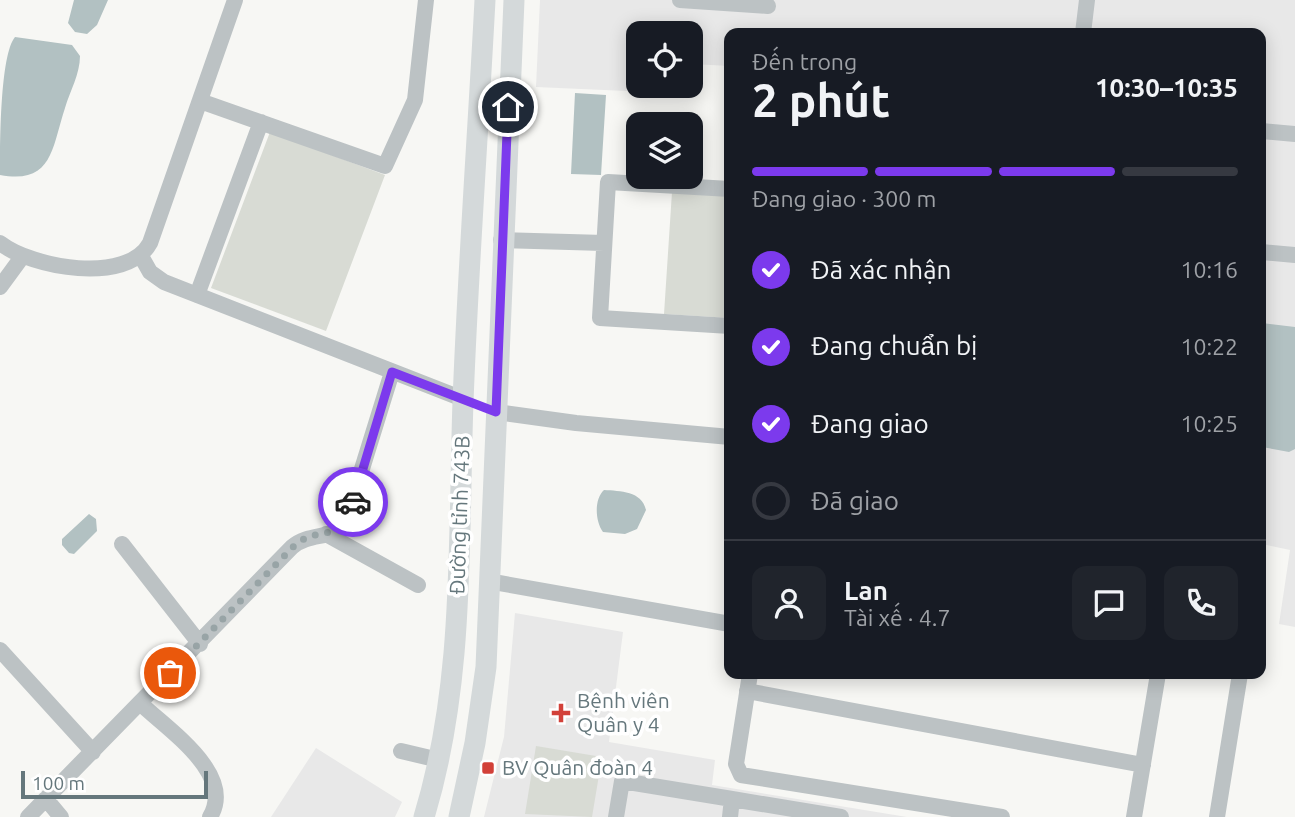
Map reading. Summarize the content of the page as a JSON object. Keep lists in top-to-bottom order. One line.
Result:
{"streets":{"main road":["Đường tỉnh 743B"]},"places":{"health":["Bệnh viên Quân y 4"],"transit":["BV Quân đoàn 4"]},"scale_bar":"100 m","page":{"heading":["2 phút","Đến trong","10:30–10:35"],"panel":["Lan","Tài xế · 4.7"],"bar":"Đang giao · 300 m","list":[["Đã xác nhận","10:16"],["Đang chuẩn bị","10:22"],["Đang giao","10:25"],"Đã giao"],"scale":"100 m"}}
